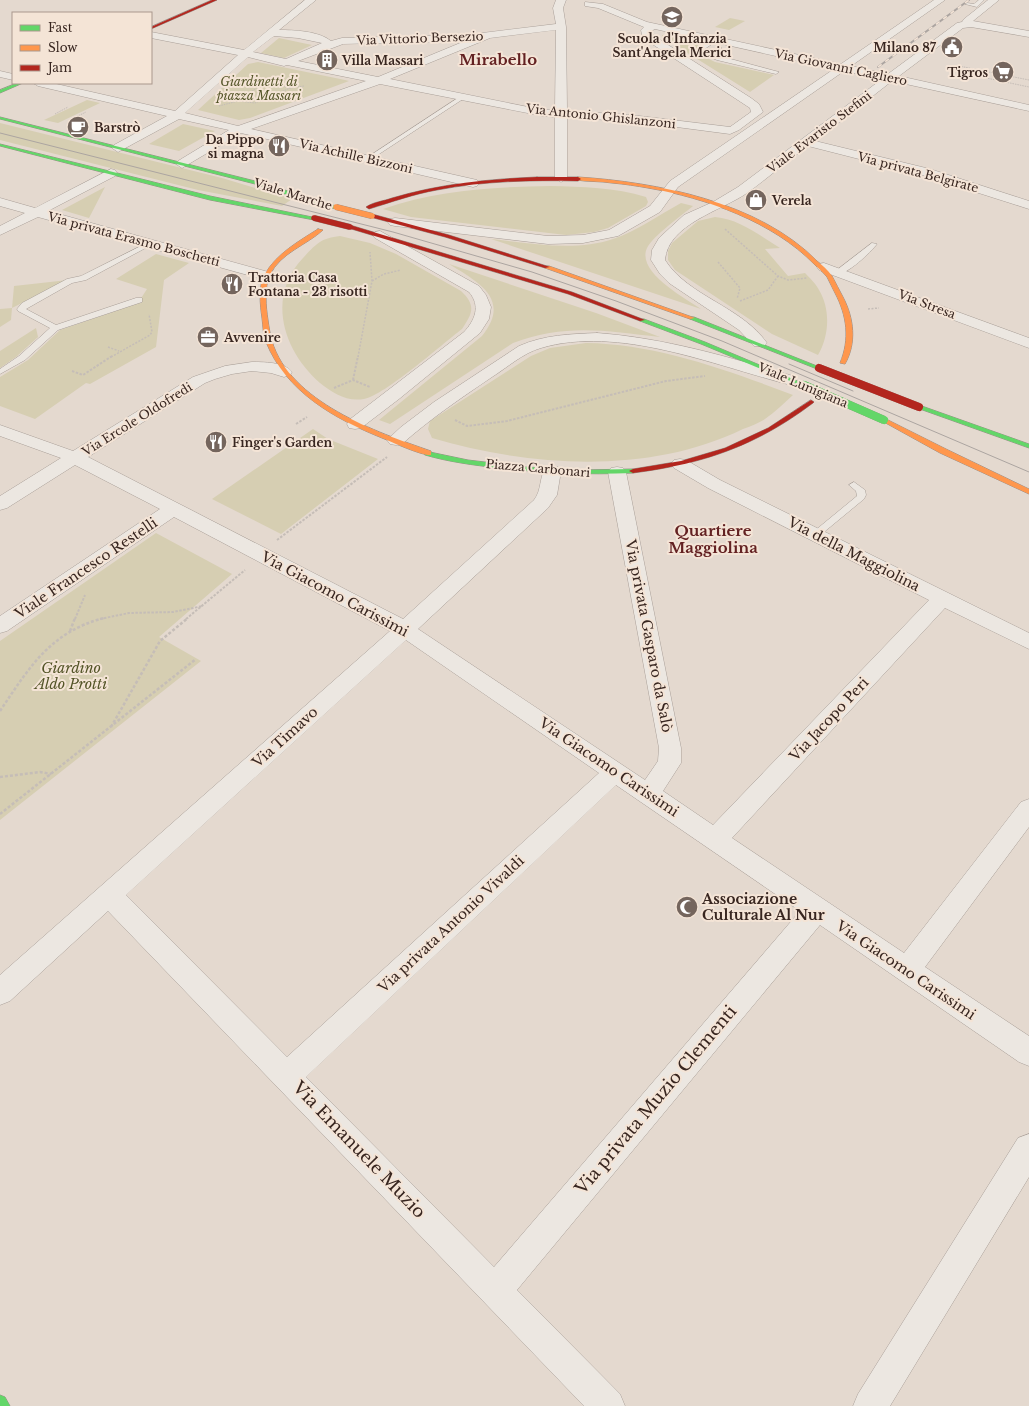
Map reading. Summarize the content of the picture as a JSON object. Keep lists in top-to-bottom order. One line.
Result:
{"streets":{"main road":["Viale Marche","Viale Lunigiana","Piazza Carbonari"],"street":["Via Vittorio Bersezio","Via Giovanni Cagliero","Via Antonio Ghislanzoni","Viale Evaristo Stefini","Via Achille Bizzoni","Via privata Belgirate","Via privata Erasmo Boschetti","Via Stresa","Via Ercole Oldofredi","Via della Maggiolina","Viale Francesco Restelli","Via Giacomo Carissimi","Via privata Gasparo da Salò","Via Jacopo Peri","Via Timavo","Via privata Antonio Vivaldi","Via privata Muzio Clementi","Via Emanuele Muzio"]},"crossings":[["Via Vittorio Bersezio","Via Antonio Ghislanzoni"],["Via Giovanni Cagliero","Viale Evaristo Stefini"],["Viale Evaristo Stefini","Via privata Belgirate"],["Viale Marche","Viale Lunigiana"],["Via privata Erasmo Boschetti","Piazza Carbonari"],["Via Ercole Oldofredi","Piazza Carbonari"],["Via Ercole Oldofredi","Via Giacomo Carissimi"],["Piazza Carbonari","Via della Maggiolina"],["Piazza Carbonari","Via privata Gasparo da Salò"],["Piazza Carbonari","Via Timavo"],["Via della Maggiolina","Via Jacopo Peri"],["Viale Francesco Restelli","Via Giacomo Carissimi"],["Via Giacomo Carissimi","Via privata Gasparo da Salò"],["Via Giacomo Carissimi","Via Jacopo Peri"],["Via Giacomo Carissimi","Via Timavo"],["Via Giacomo Carissimi","Via privata Antonio Vivaldi"],["Via Giacomo Carissimi","Via privata Muzio Clementi"],["Via Timavo","Via Emanuele Muzio"],["Via privata Antonio Vivaldi","Via Emanuele Muzio"],["Via privata Muzio Clementi","Via Emanuele Muzio"]],"districts":["Mirabello","Quartiere Maggiolina"],"parks":["Giardinetti di piazza Massari","Giardino Aldo Protti"],"places":{"school or university":["Scuola d'Infanzia Sant'Angela Merici"],"public building":["Milano 87"],"building":["Villa Massari"],"supermarket":["Tigros"],"cafe":["Barstrò"],"restaurant":["Da Pippo si magna","Trattoria Casa Fontana - 23 risotti","Finger's Garden"],"shop":["Verela"],"office":["Avvenire"],"mosque":["Associazione Culturale Al Nur"]},"legend":["Fast","Slow","Jam"]}
